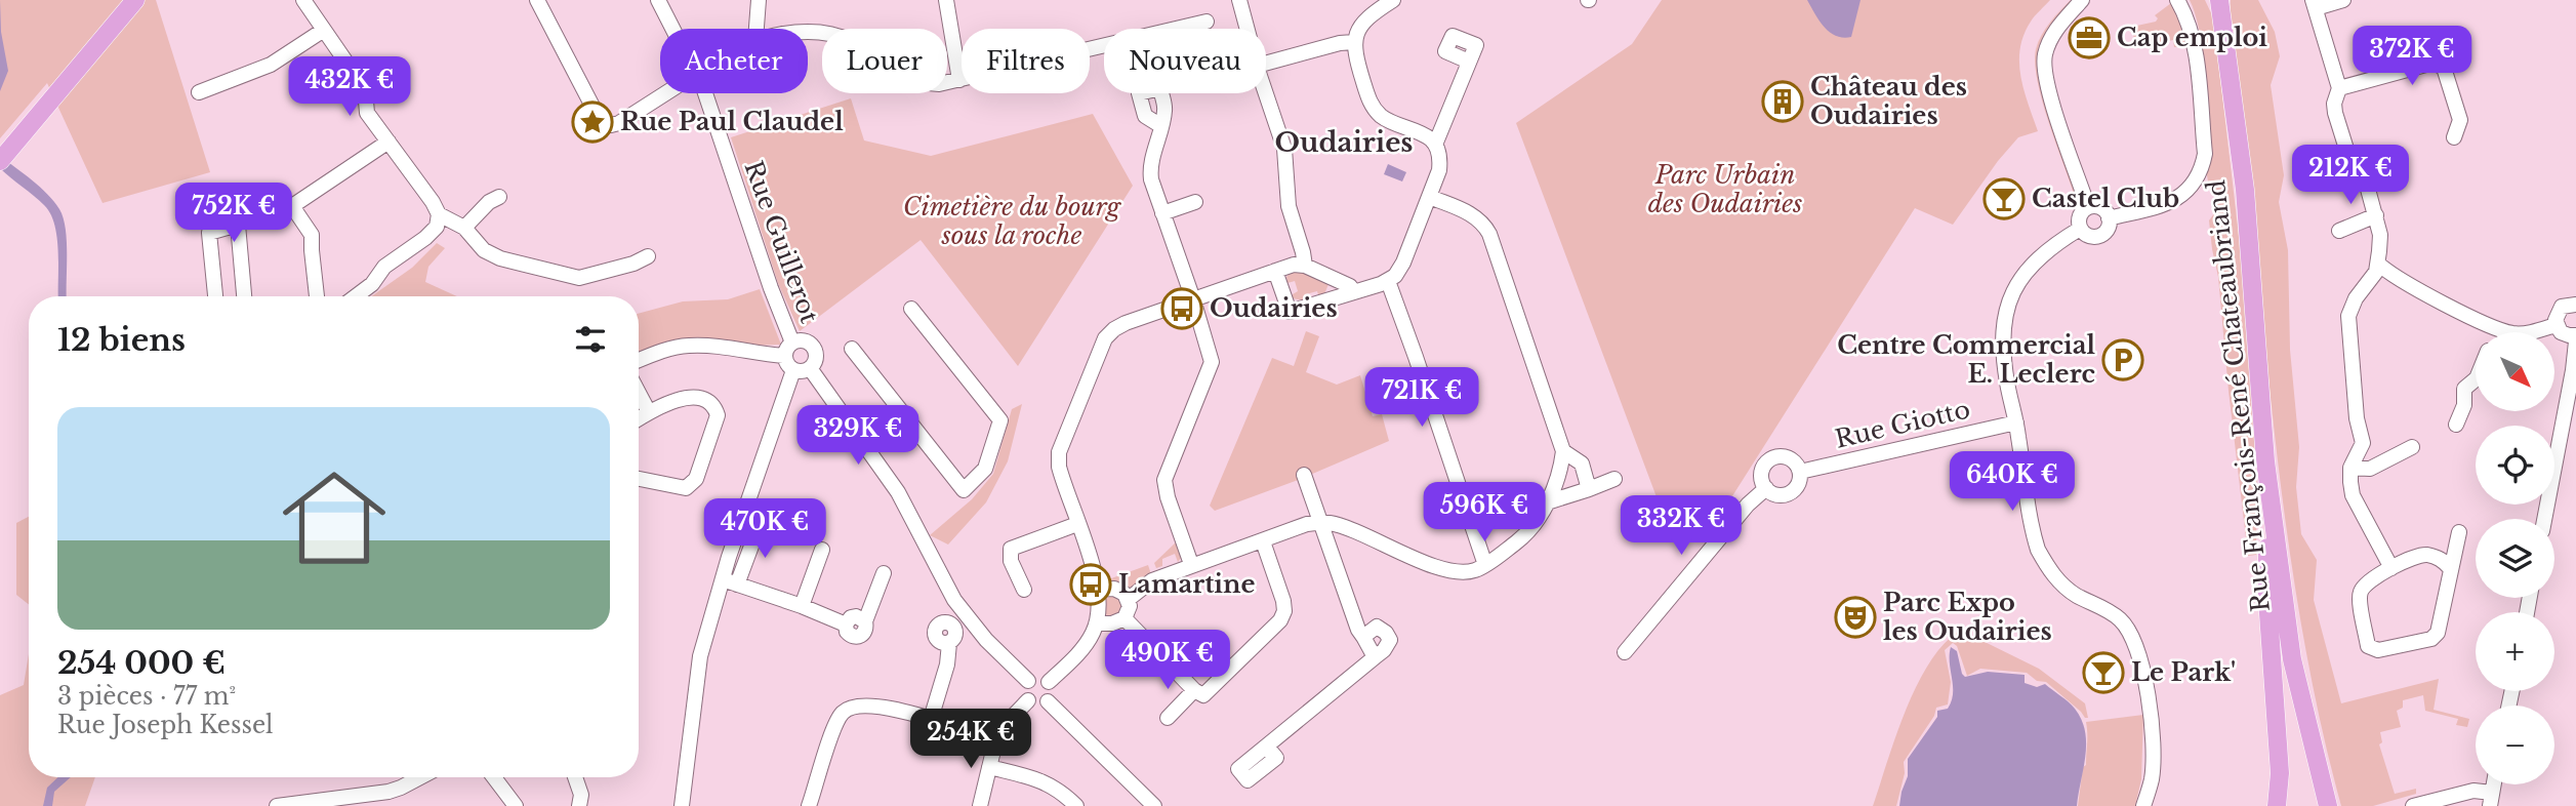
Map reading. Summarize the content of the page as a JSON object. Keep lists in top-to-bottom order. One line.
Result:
{"streets":{"main road":["Rue François-René Chateaubriand"],"street":["Rue Guillerot","Rue Giotto"]},"districts":["Oudairies"],"parks":["Parc Urbain des Oudairies","Cimetière du bourg sous la roche"],"places":{"office":["Cap emploi"],"building":["Château des Oudairies"],"place":["Rue Paul Claudel"],"bar":["Castel Club","Le Park'"],"bus stop":["Oudairies","Lamartine"],"parking":["Centre Commercial E. Leclerc"],"theatre":["Parc Expo les Oudairies"]},"north":"bottom right","page":{"price":["372K €","432K €","212K €","752K €","721K €","329K €","640K €","596K €","332K €","470K €","490K €","254K €"],"chip":["Acheter","Louer","Filtres","Nouveau"],"heading":"12 biens","map_buttons":["+","−"],"list":[{"name":"254 000 €","note":"3 pièces · 77 m² · Rue Joseph Kessel"}]}}
